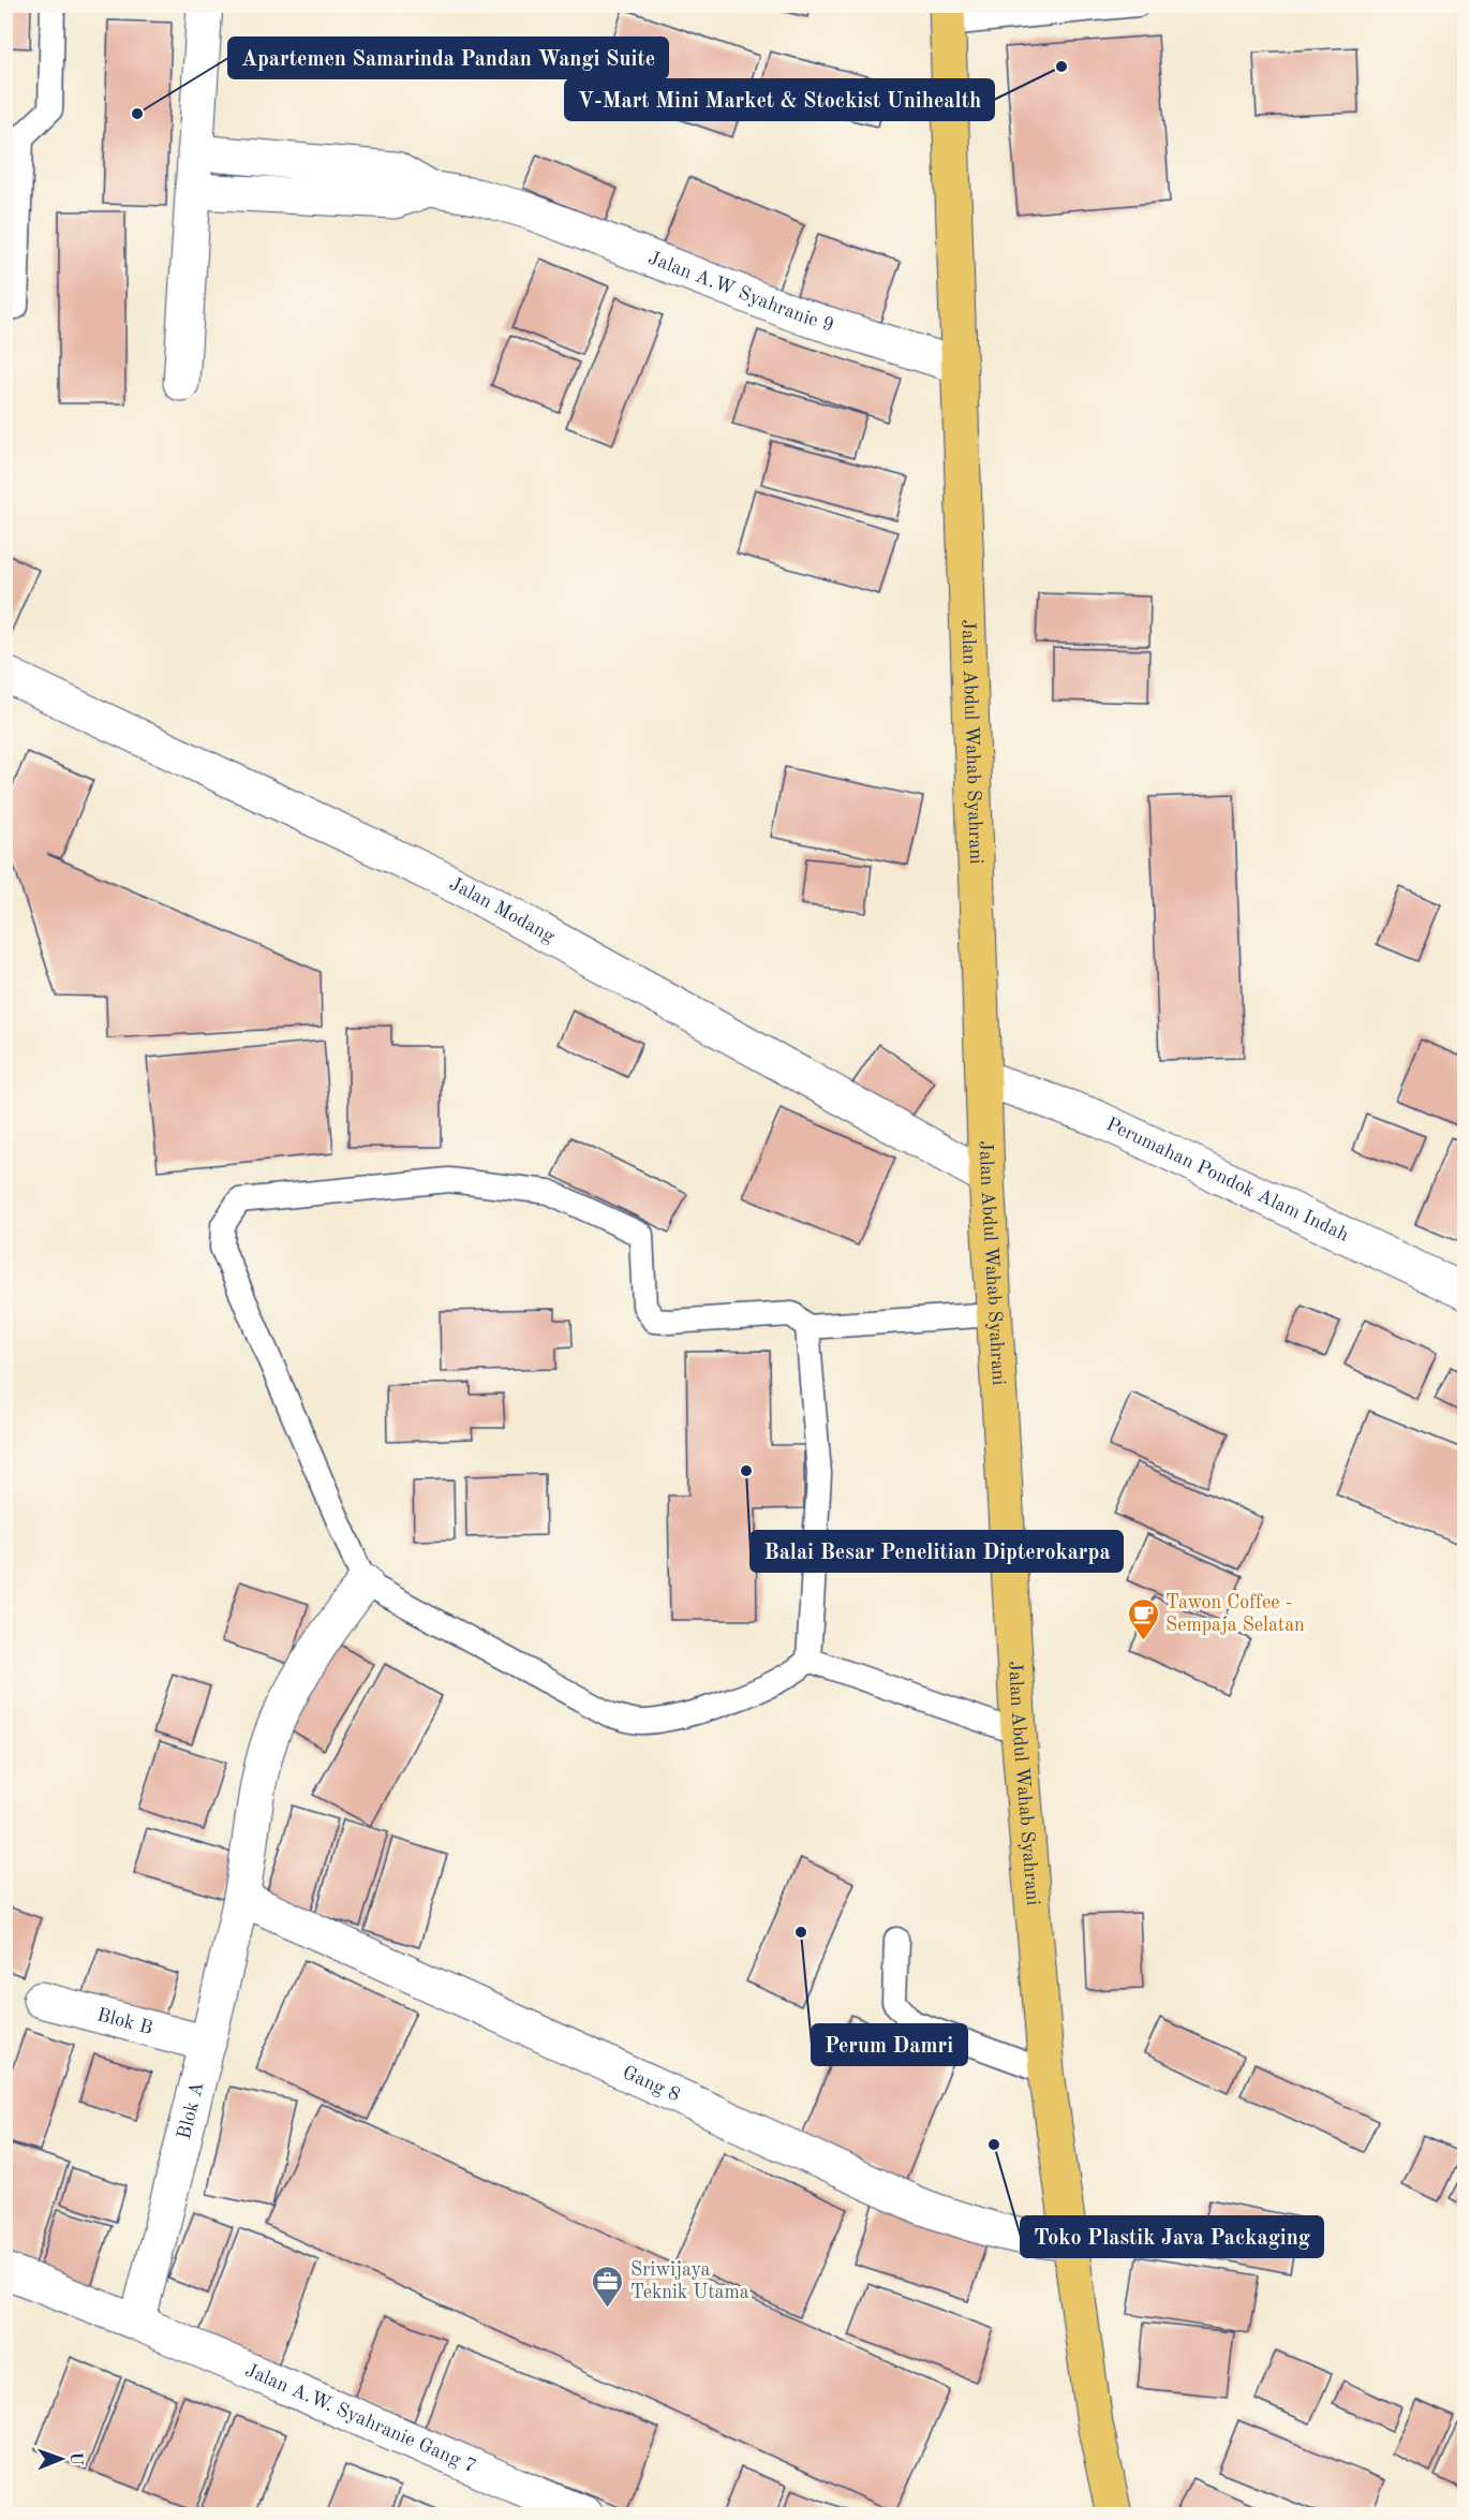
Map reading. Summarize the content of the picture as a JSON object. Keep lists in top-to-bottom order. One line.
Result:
{"streets":{"highway":["Jalan Abdul Wahab Syahrani"],"street":["Jalan A.W Syahranie 9","Jalan Modang","Perumahan Pondok Alam Indah","Blok B","Gang 8","Blok A","Jalan A.W. Syahranie Gang 7"]},"crossings":[["Jalan A.W Syahranie 9","Jalan Abdul Wahab Syahrani"],["Jalan Abdul Wahab Syahrani","Jalan Modang"],["Jalan Abdul Wahab Syahrani","Perumahan Pondok Alam Indah"],["Jalan Abdul Wahab Syahrani","Gang 8"],["Blok B","Blok A"],["Gang 8","Blok A"],["Blok A","Jalan A.W. Syahranie Gang 7"]],"places":{"other":["V-Mart Mini Market & Stockist Unihealth","Apartemen Samarinda Pandan Wangi Suite","Balai Besar Penelitian Dipterokarpa","Perum Damri","Toko Plastik Java Packaging"],"cafe":["Tawon Coffee - Sempaja Selatan"],"office":["Sriwijaya Teknik Utama"]},"north":"right"}
